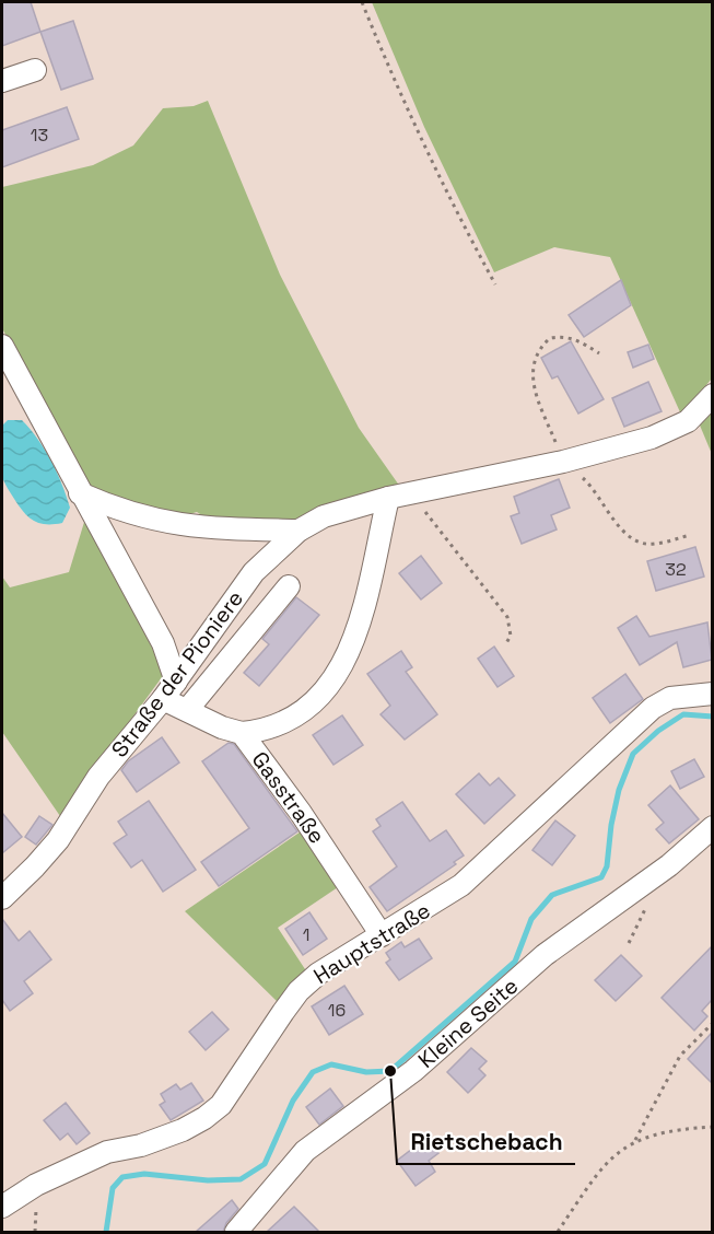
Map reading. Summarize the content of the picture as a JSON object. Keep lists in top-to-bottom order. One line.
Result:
{"streets":{"street":["Straße der Pioniere","Gasstraße","Hauptstraße","Kleine Seite"]},"crossings":[["Straße der Pioniere","Gasstraße"],["Gasstraße","Hauptstraße"]],"places":["Rietschebach"],"house_numbers":["13","32","1","16"]}
